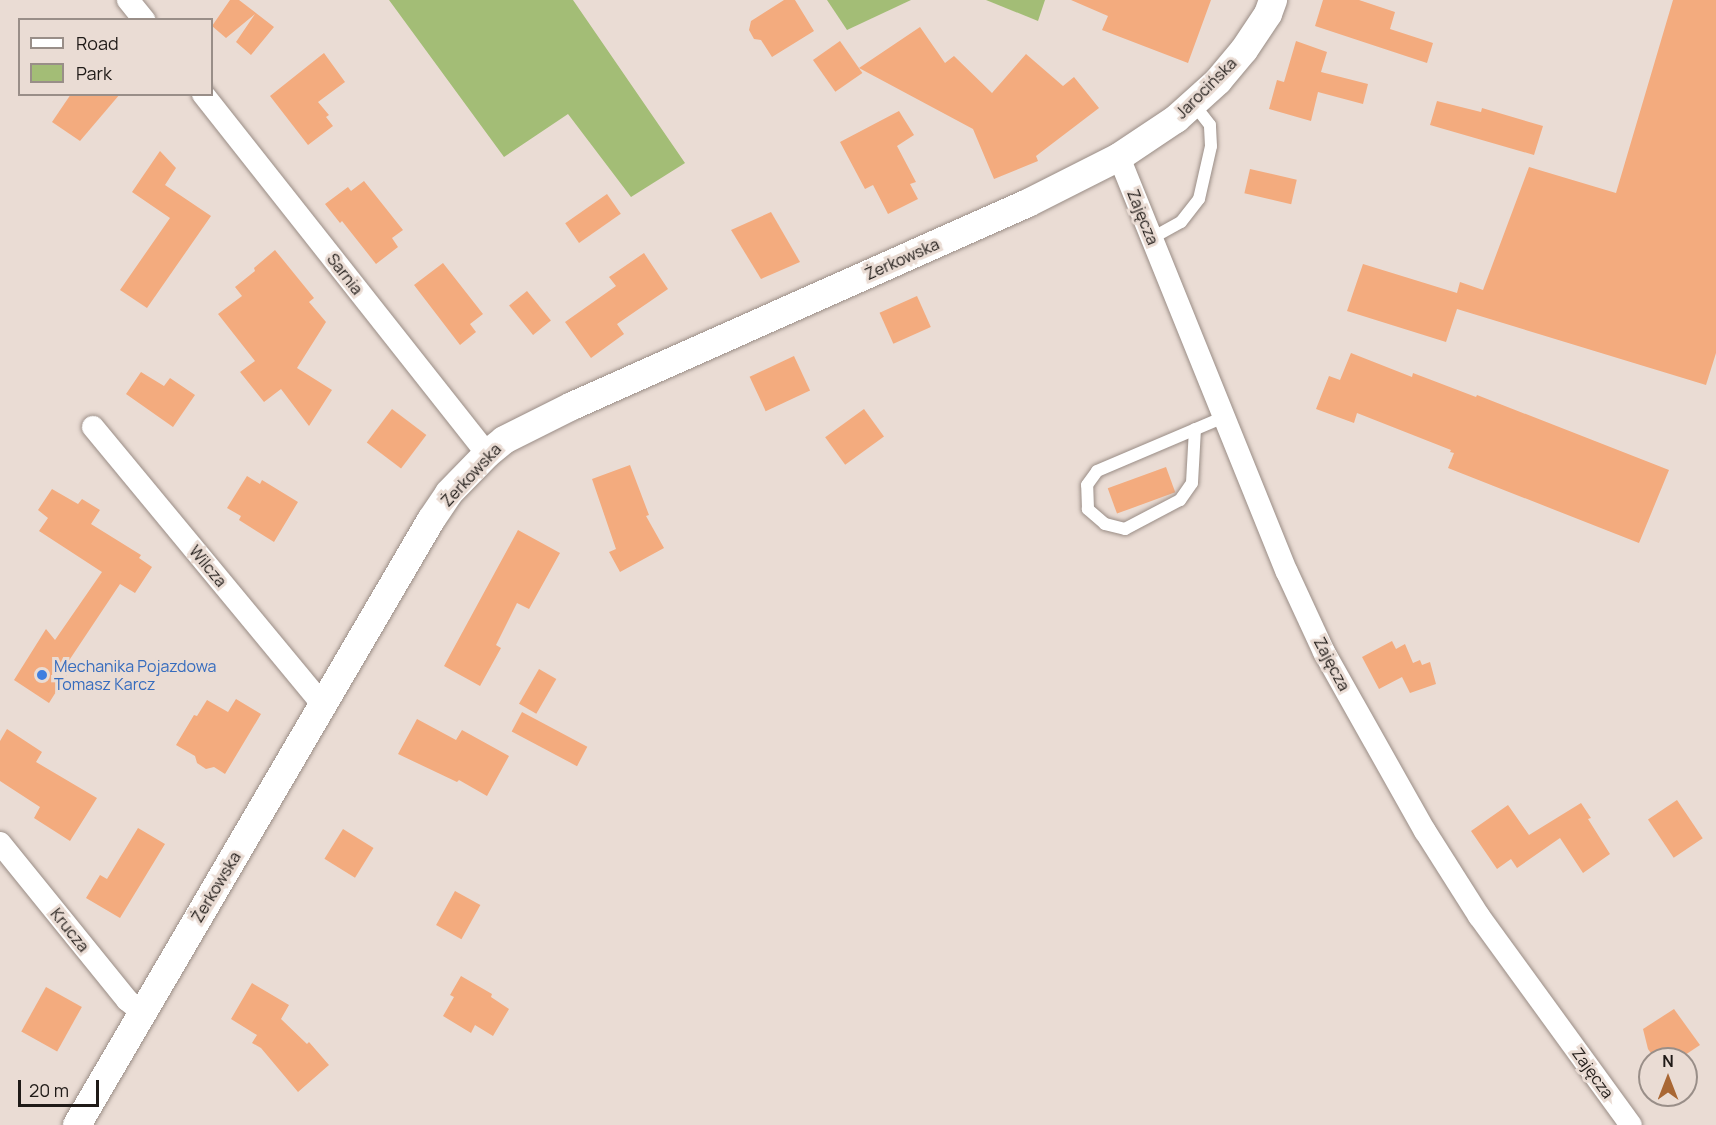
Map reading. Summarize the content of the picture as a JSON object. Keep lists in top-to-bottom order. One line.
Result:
{"streets":{"street":["Jarocińska","Zajęcza","Żerkowska","Sarnia","Wilcza","Krucza"]},"crossings":[["Jarocińska","Zajęcza"],["Jarocińska","Żerkowska"],["Zajęcza","Żerkowska"],["Żerkowska","Sarnia"],["Żerkowska","Wilcza"],["Żerkowska","Krucza"]],"places":["Mechanika Pojazdowa Tomasz Karcz"],"legend":["Road","Park"],"scale_bar":"20 m","north":"top"}
